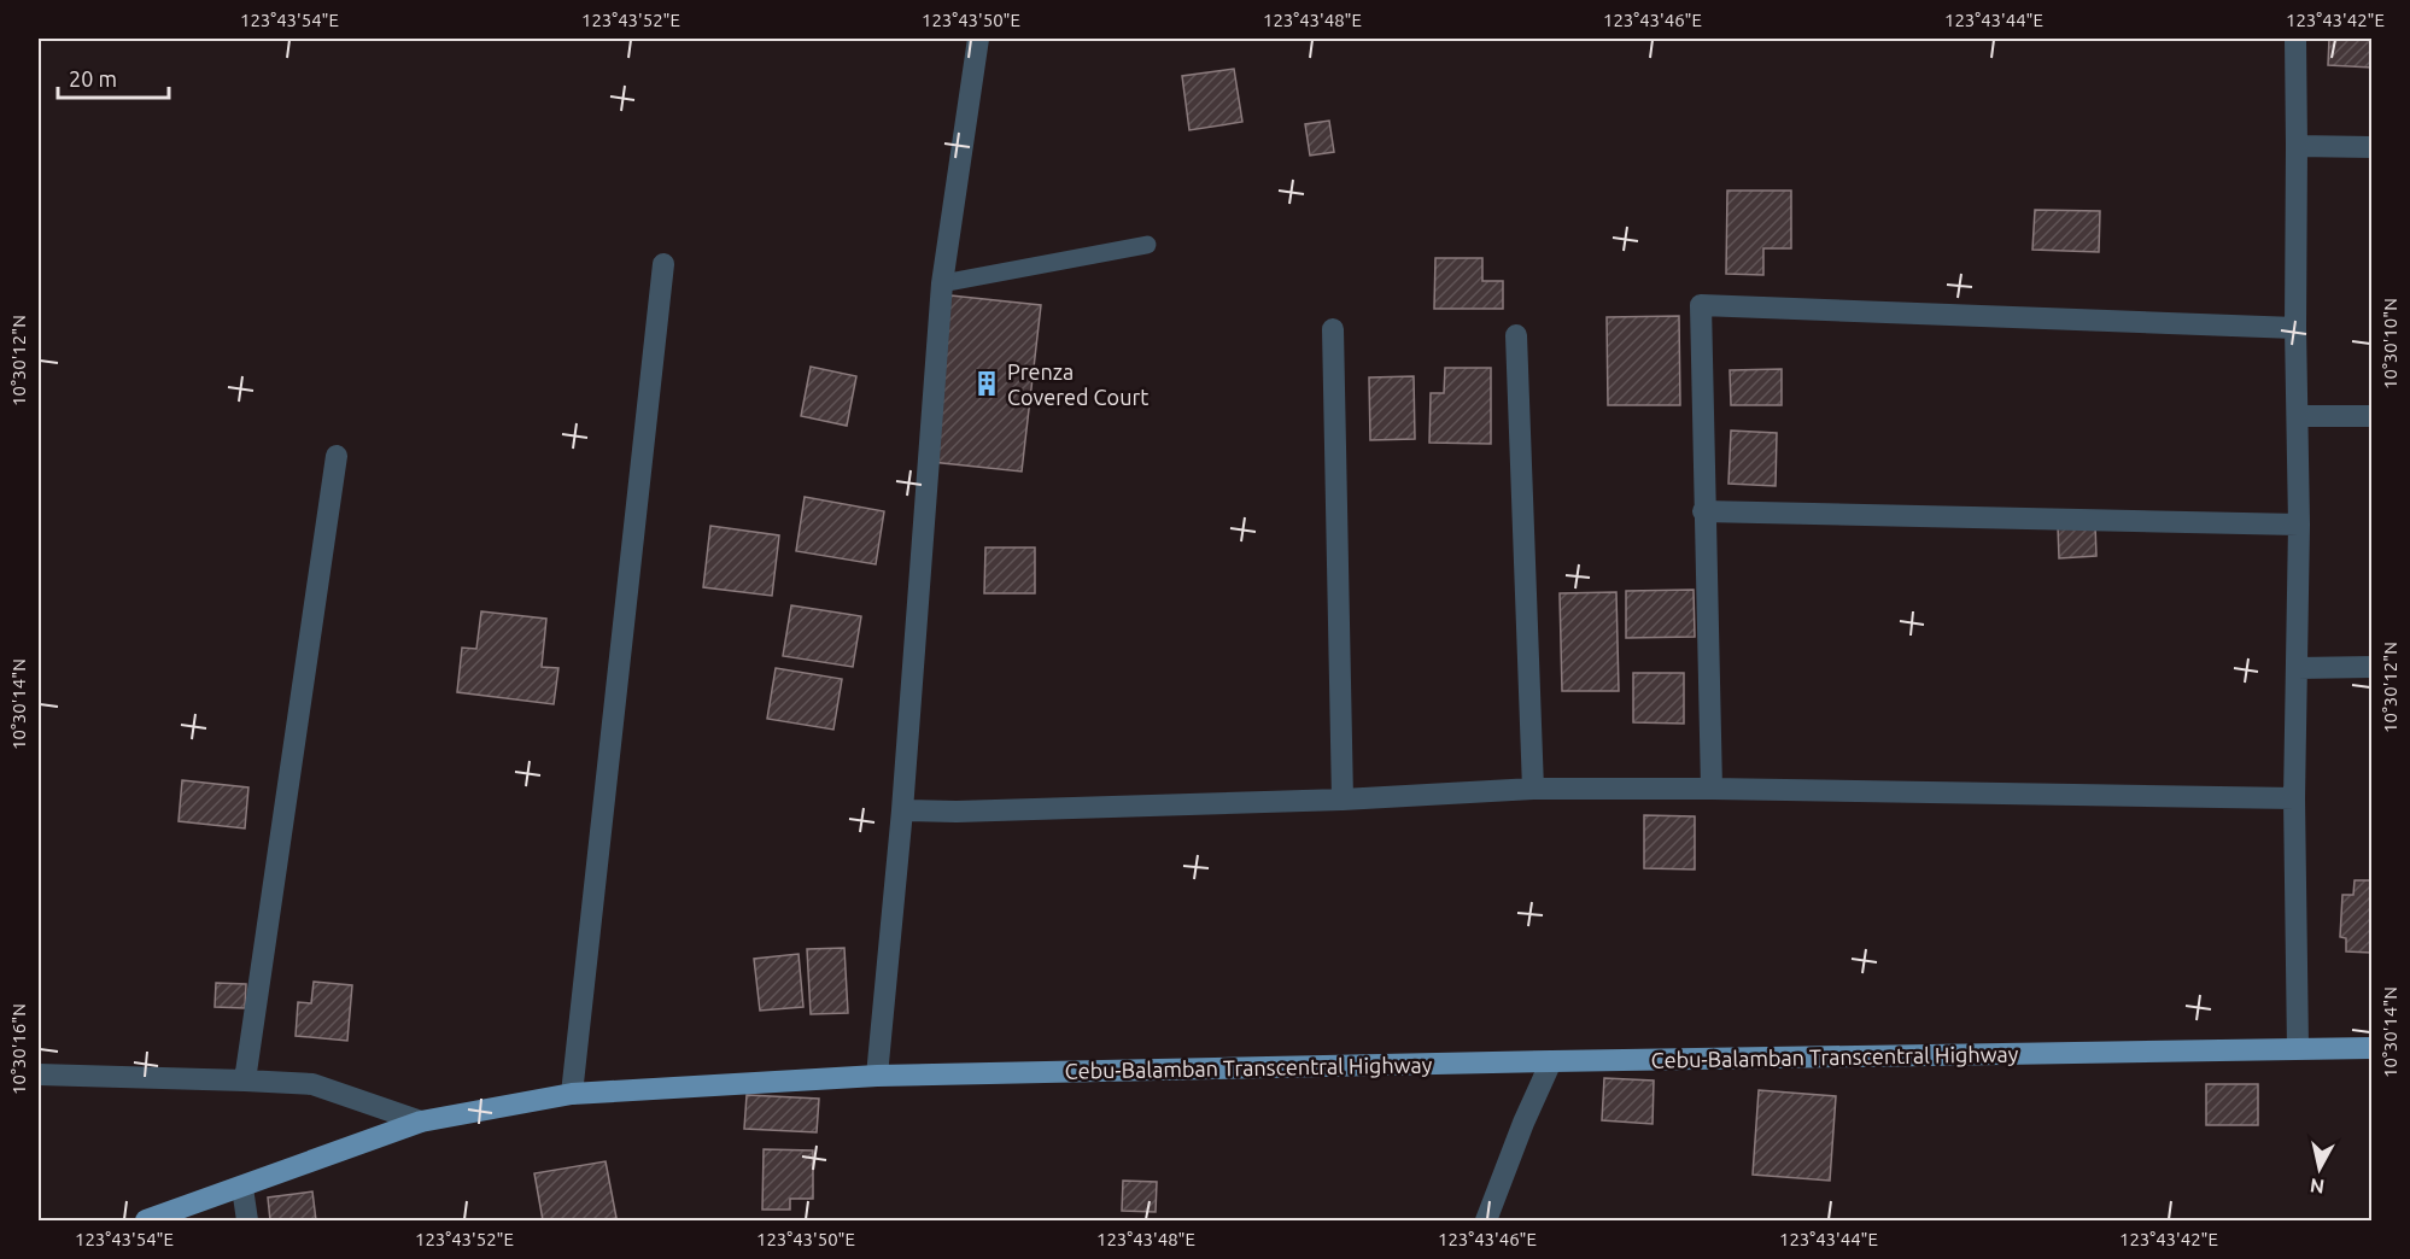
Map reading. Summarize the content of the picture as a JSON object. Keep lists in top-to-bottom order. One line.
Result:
{"streets":{"main road":["Cebu-Balamban Transcentral Highway"]},"places":{"building":["Prenza Covered Court"]},"scale_bar":"20 m","north":"bottom","coordinates":["123°43'54\"E","123°43'52\"E","123°43'50\"E","123°43'48\"E","123°43'46\"E","123°43'44\"E","123°43'42\"E","10°30'10\"N","10°30'12\"N","10°30'14\"N","10°30'16\"N"]}
